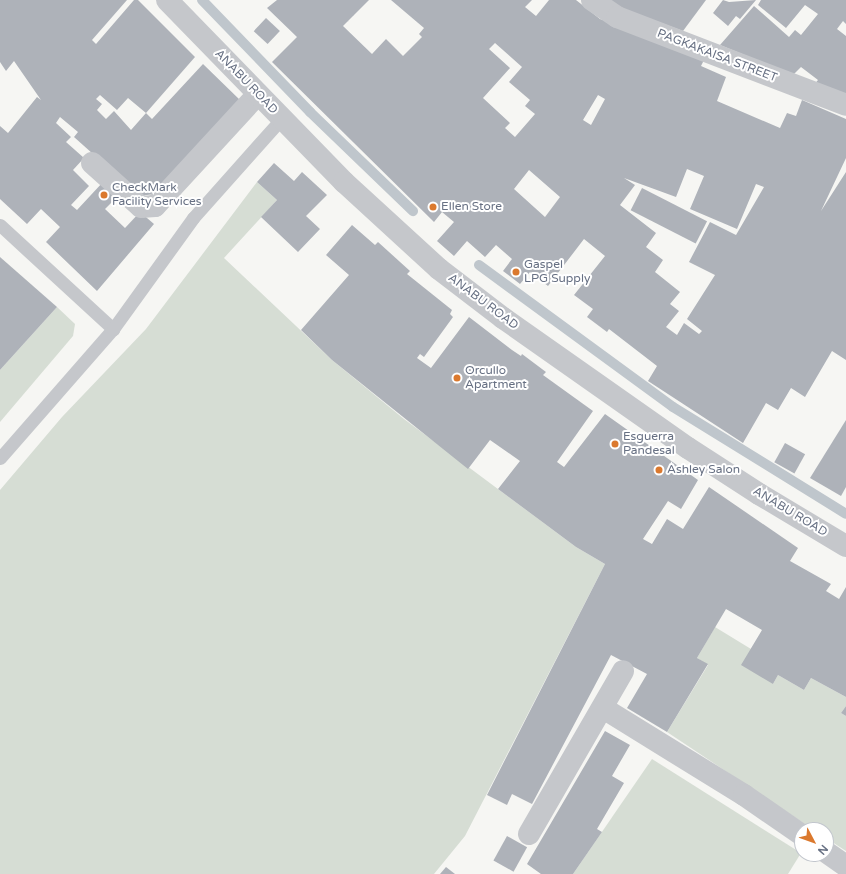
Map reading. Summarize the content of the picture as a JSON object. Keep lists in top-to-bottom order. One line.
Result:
{"streets":{"street":["PAGKAKAISA STREET","ANABU ROAD"]},"places":["CheckMark Facility Services","Ellen Store","Gaspel LPG Supply","Orcullo Apartment","Esguerra Pandesal","Ashley Salon"],"north":"bottom right"}
